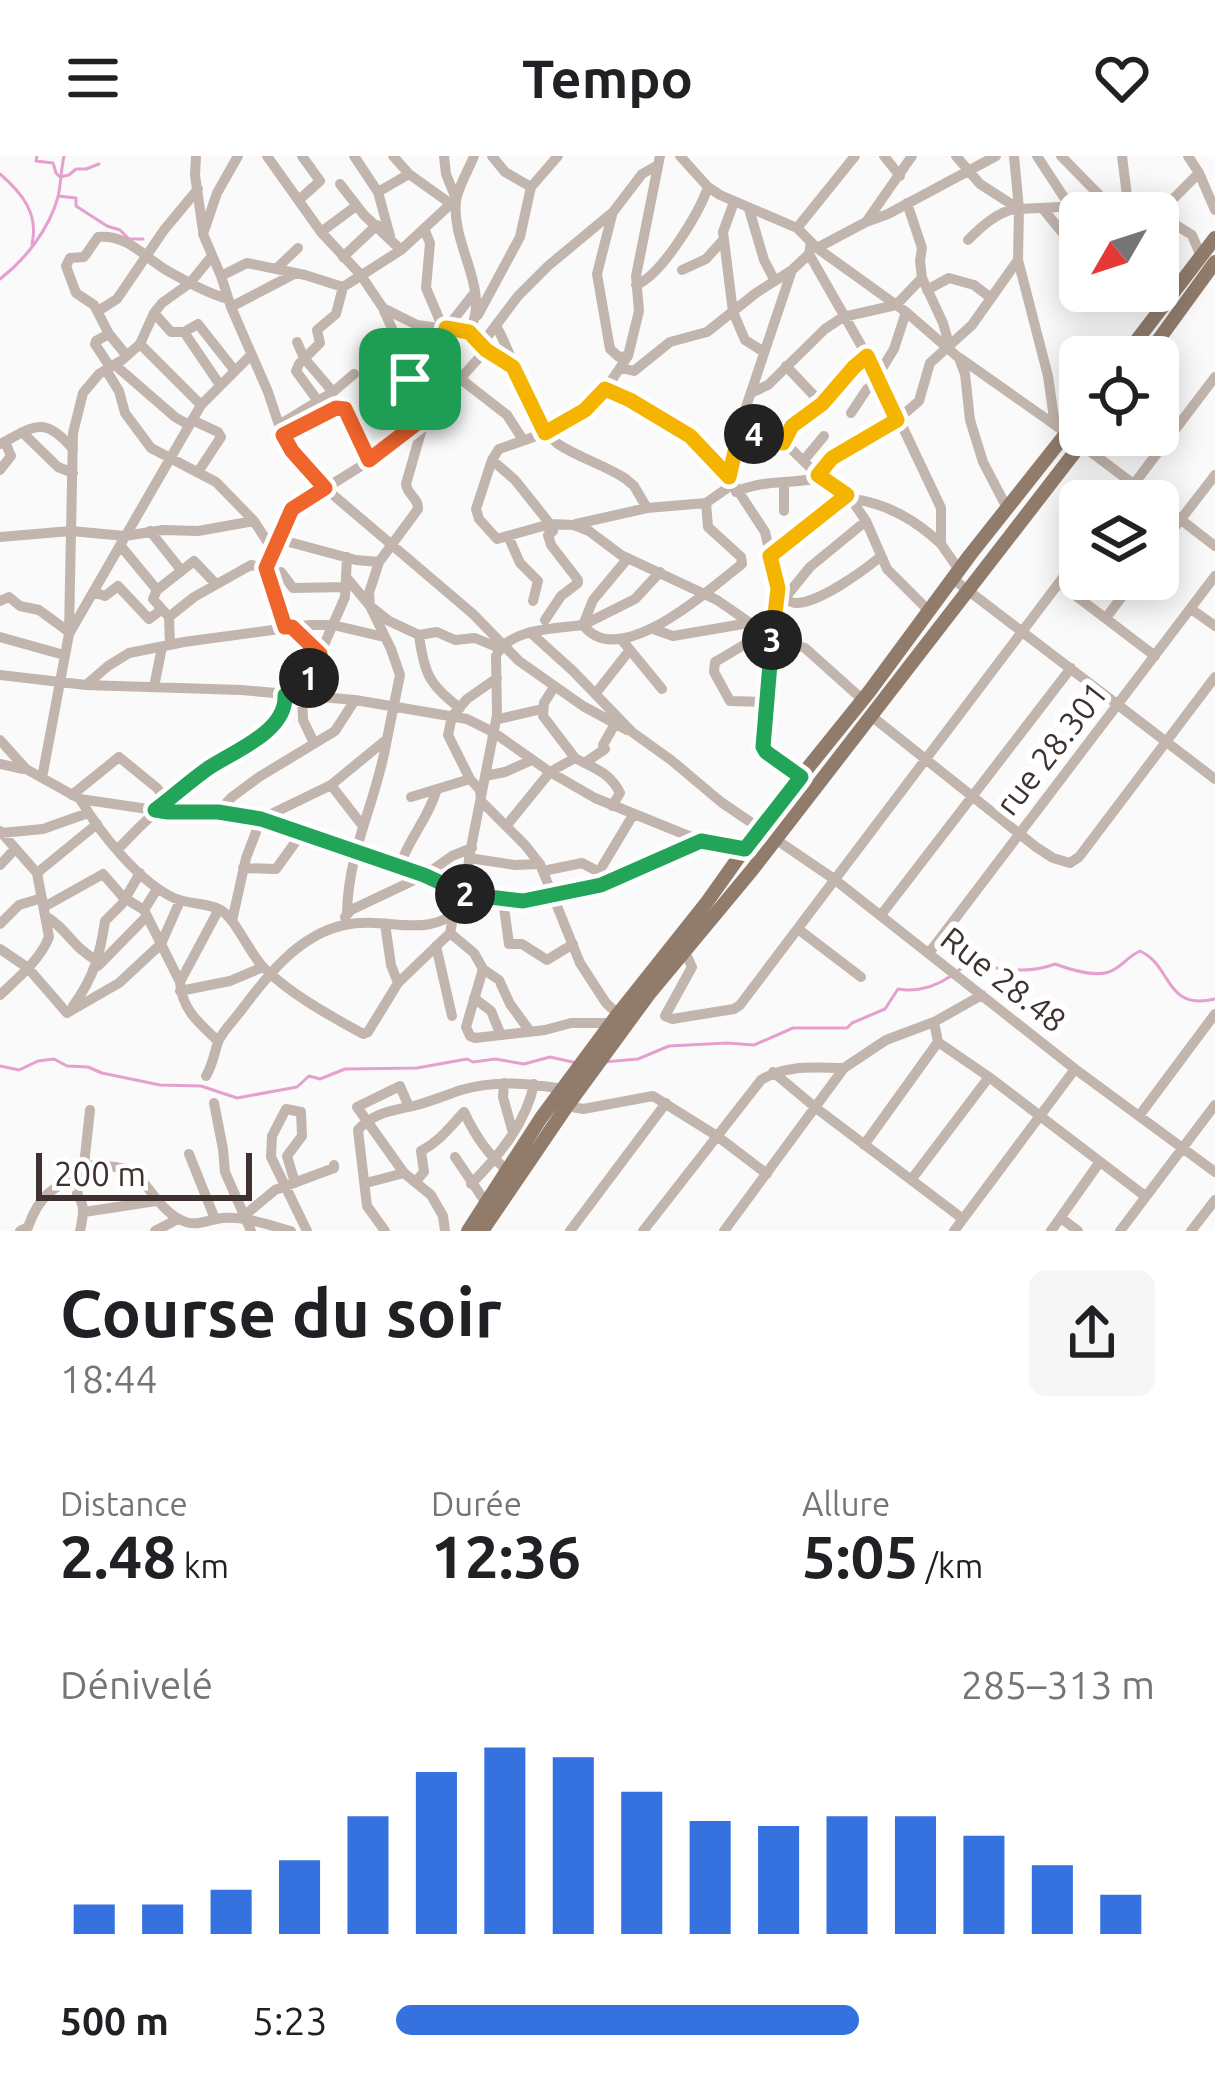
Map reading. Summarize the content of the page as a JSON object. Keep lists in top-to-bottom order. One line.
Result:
{"streets":{"street":["rue 28.301","Rue 28.48"]},"crossings":[["rue 28.301","Rue 28.48"]],"scale_bar":"200 m","north":"bottom left","page":{"header":"Tempo","pins":["4","3","1","2"],"scale":"200 m","heading":["Course du soir","18:44"],"stats":[["Distance","2.48 km"],["Durée","12:36"],["Allure","5:05 /km"]],"chart":["Dénivelé","285–313 m"],"list":[{"name":"500 m","note":"5:23"}]}}
